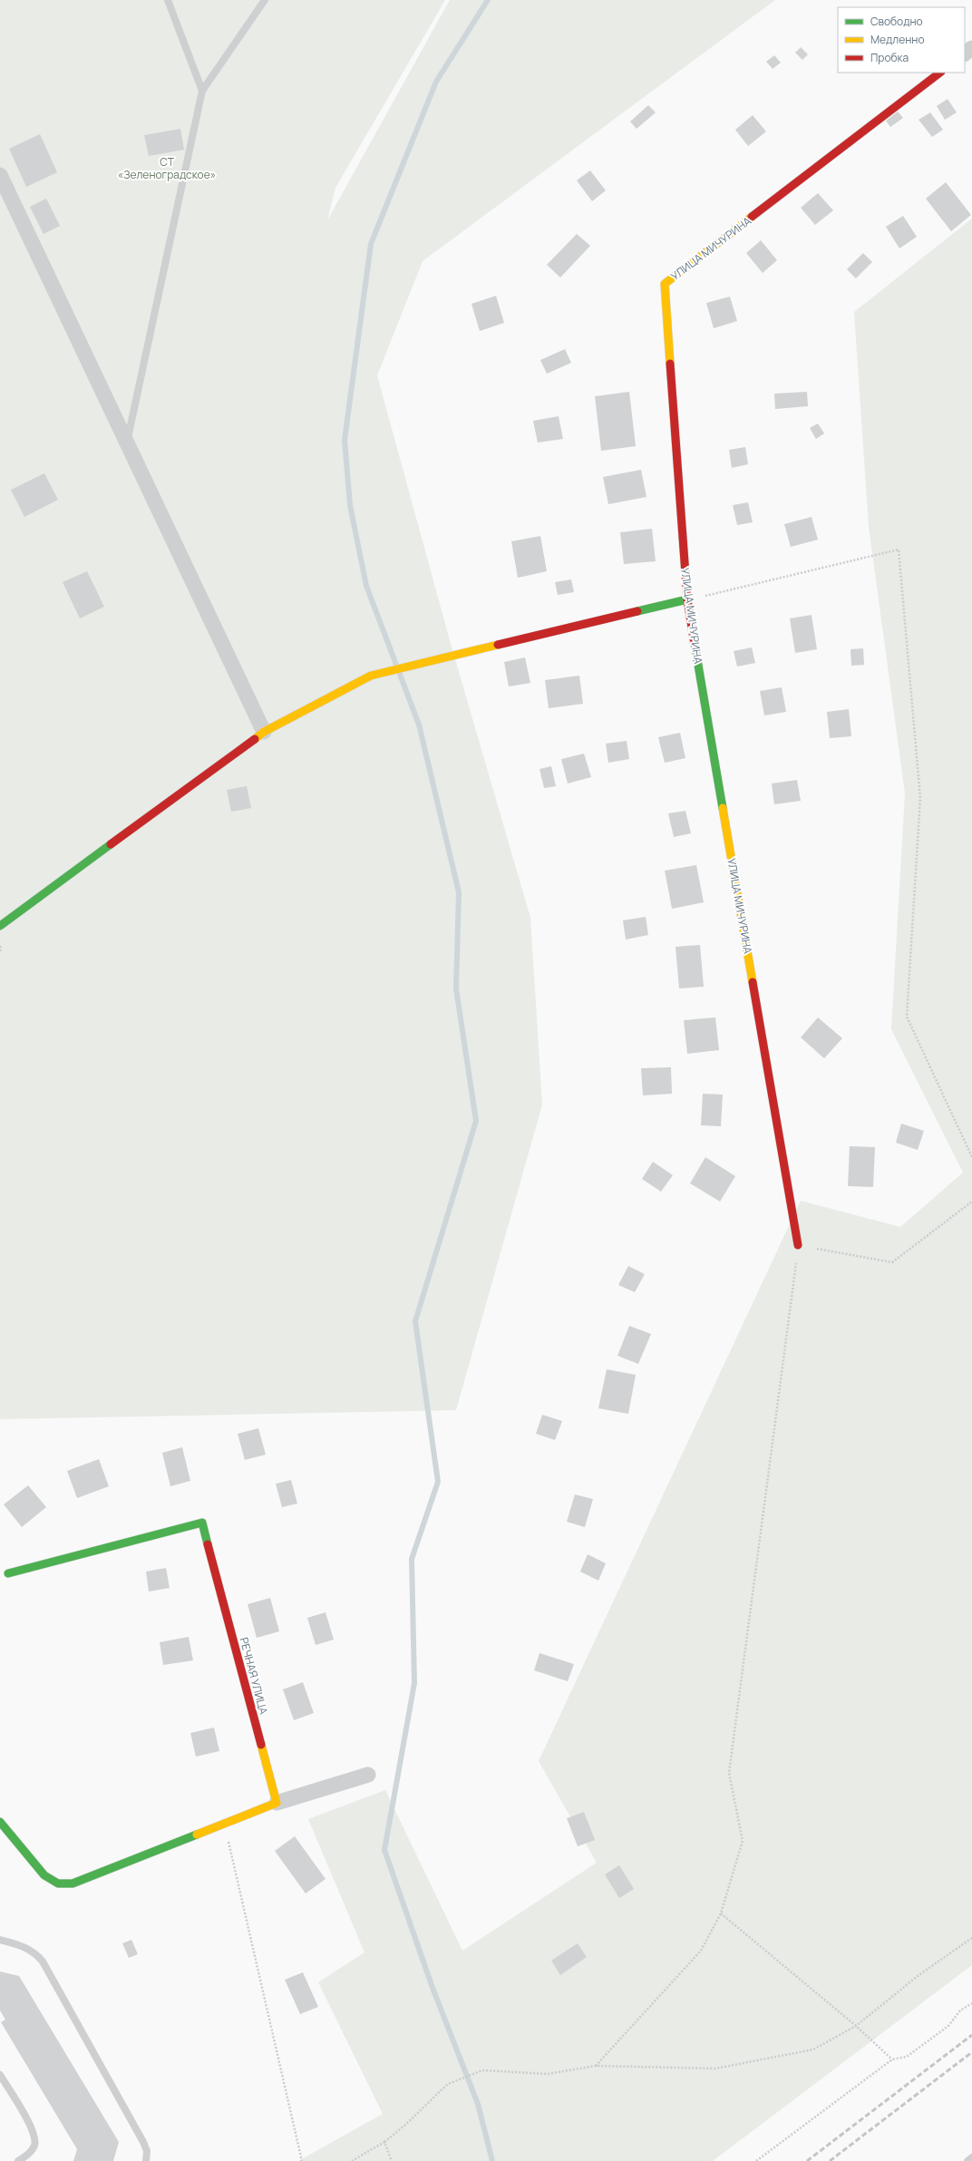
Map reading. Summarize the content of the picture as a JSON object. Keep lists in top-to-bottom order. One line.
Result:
{"streets":{"street":["УЛИЦА МИЧУРИНА","РЕЧНАЯ УЛИЦА"]},"parks":["СТ «Зеленоградское»"],"legend":["Свободно","Медленно","Пробка"]}
